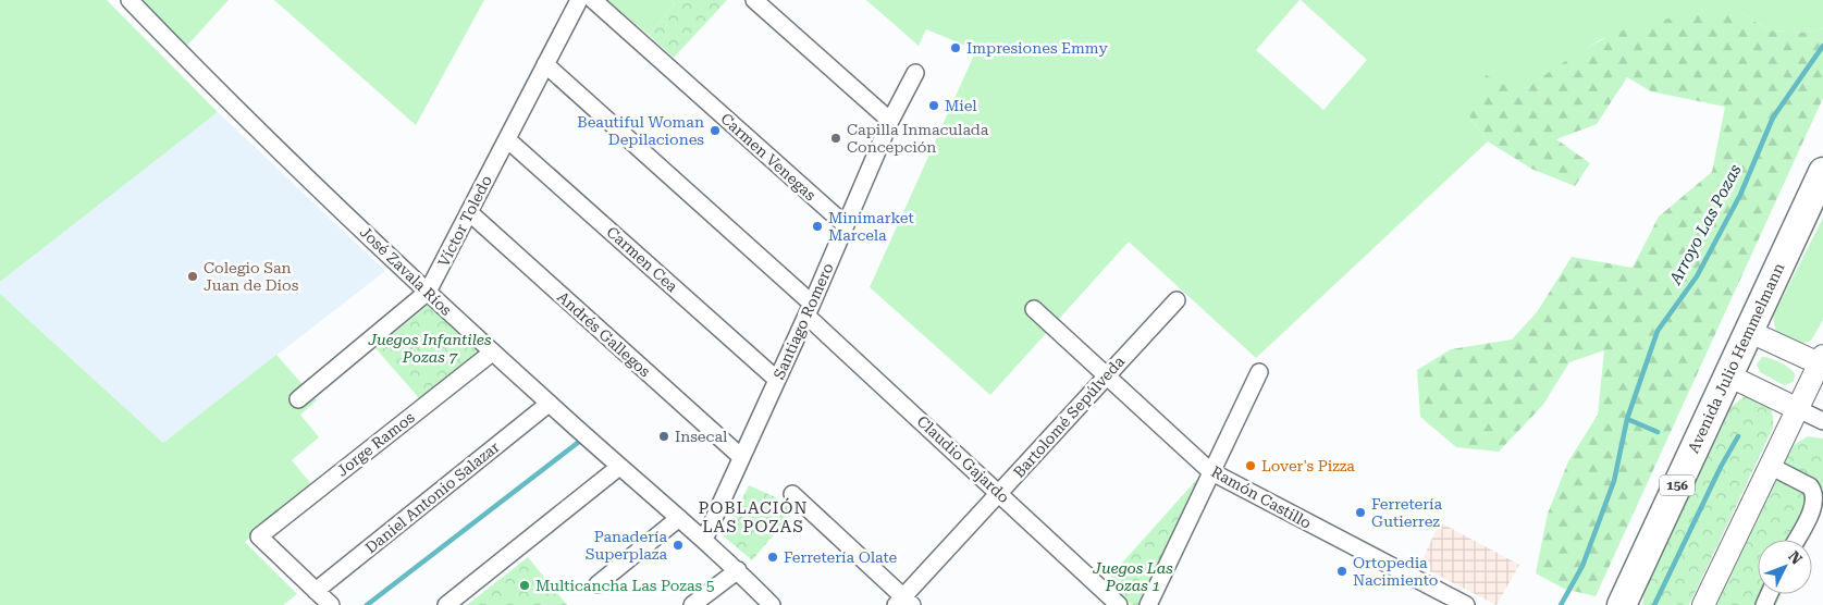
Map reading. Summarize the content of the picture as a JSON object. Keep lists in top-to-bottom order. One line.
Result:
{"streets":{"highway":["Avenida Julio Hemmelmann","156"],"street":["Carmen Venegas","Víctor Toledo","Carmen Cea","José Zavala Ríos","Santiago Romero","Andrés Gallegos","Bartolomé Sepúlveda","Jorge Ramos","Claudio Gajardo","Daniel Antonio Salazar","Ramón Castillo"]},"crossings":[["Carmen Venegas","Santiago Romero"],["Víctor Toledo","Carmen Cea"],["Víctor Toledo","José Zavala Ríos"],["Víctor Toledo","Andrés Gallegos"],["Víctor Toledo","Claudio Gajardo"],["Carmen Cea","Santiago Romero"],["José Zavala Ríos","Santiago Romero"],["José Zavala Ríos","Jorge Ramos"],["José Zavala Ríos","Daniel Antonio Salazar"],["Santiago Romero","Andrés Gallegos"],["Santiago Romero","Claudio Gajardo"],["Bartolomé Sepúlveda","Claudio Gajardo"],["Bartolomé Sepúlveda","Ramón Castillo"],["Jorge Ramos","Daniel Antonio Salazar"]],"districts":["POBLACIÓN LAS POZAS"],"water":["Arroyo Las Pozas"],"parks":["Juegos Infantiles Pozas 7","Juegos Las Pozas 1"],"places":["Impresiones Emmy","Miel","Beautiful Woman Depilaciones","Capilla Inmaculada Concepción","Minimarket Marcela","Colegio San Juan de Dios","Insecal","Lover's Pizza","Ferretería Gutierrez","Panadería Superplaza","Ferretería Olate","Ortopedia Nacimiento","Multicancha Las Pozas 5"],"north":"top right"}
